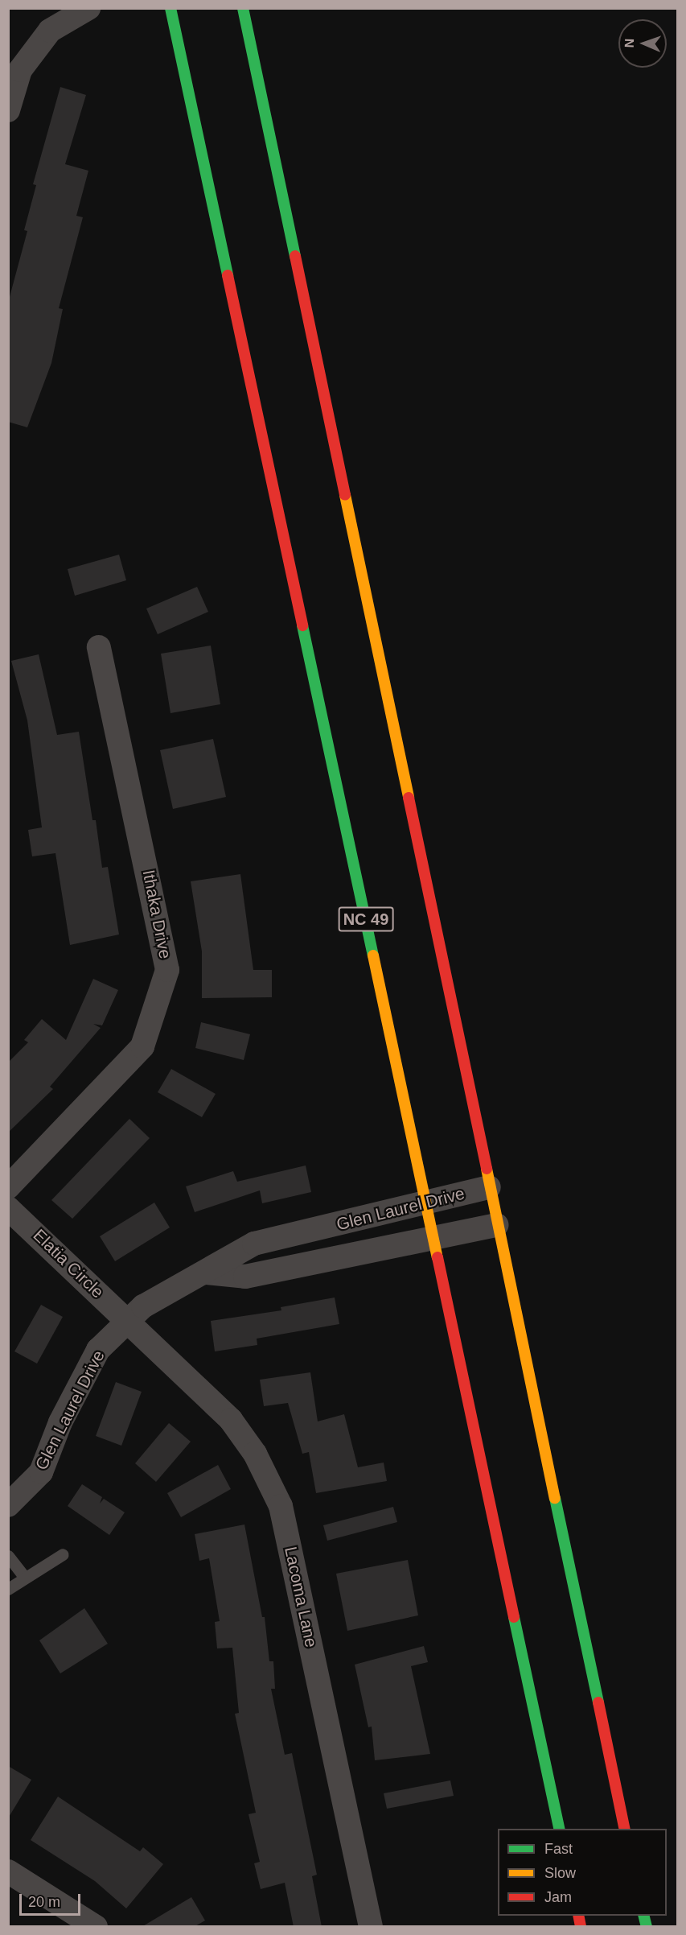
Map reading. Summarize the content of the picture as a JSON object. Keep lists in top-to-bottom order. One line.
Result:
{"streets":{"highway":["NC 49"],"street":["Ithaka Drive","Glen Laurel Drive","Elatia Circle","Lacoma Lane"]},"crossings":[["NC 49","Glen Laurel Drive"],["Glen Laurel Drive","Elatia Circle"],["Glen Laurel Drive","Lacoma Lane"],["Elatia Circle","Lacoma Lane"]],"legend":["Fast","Slow","Jam"],"scale_bar":"20 m","north":"left"}
